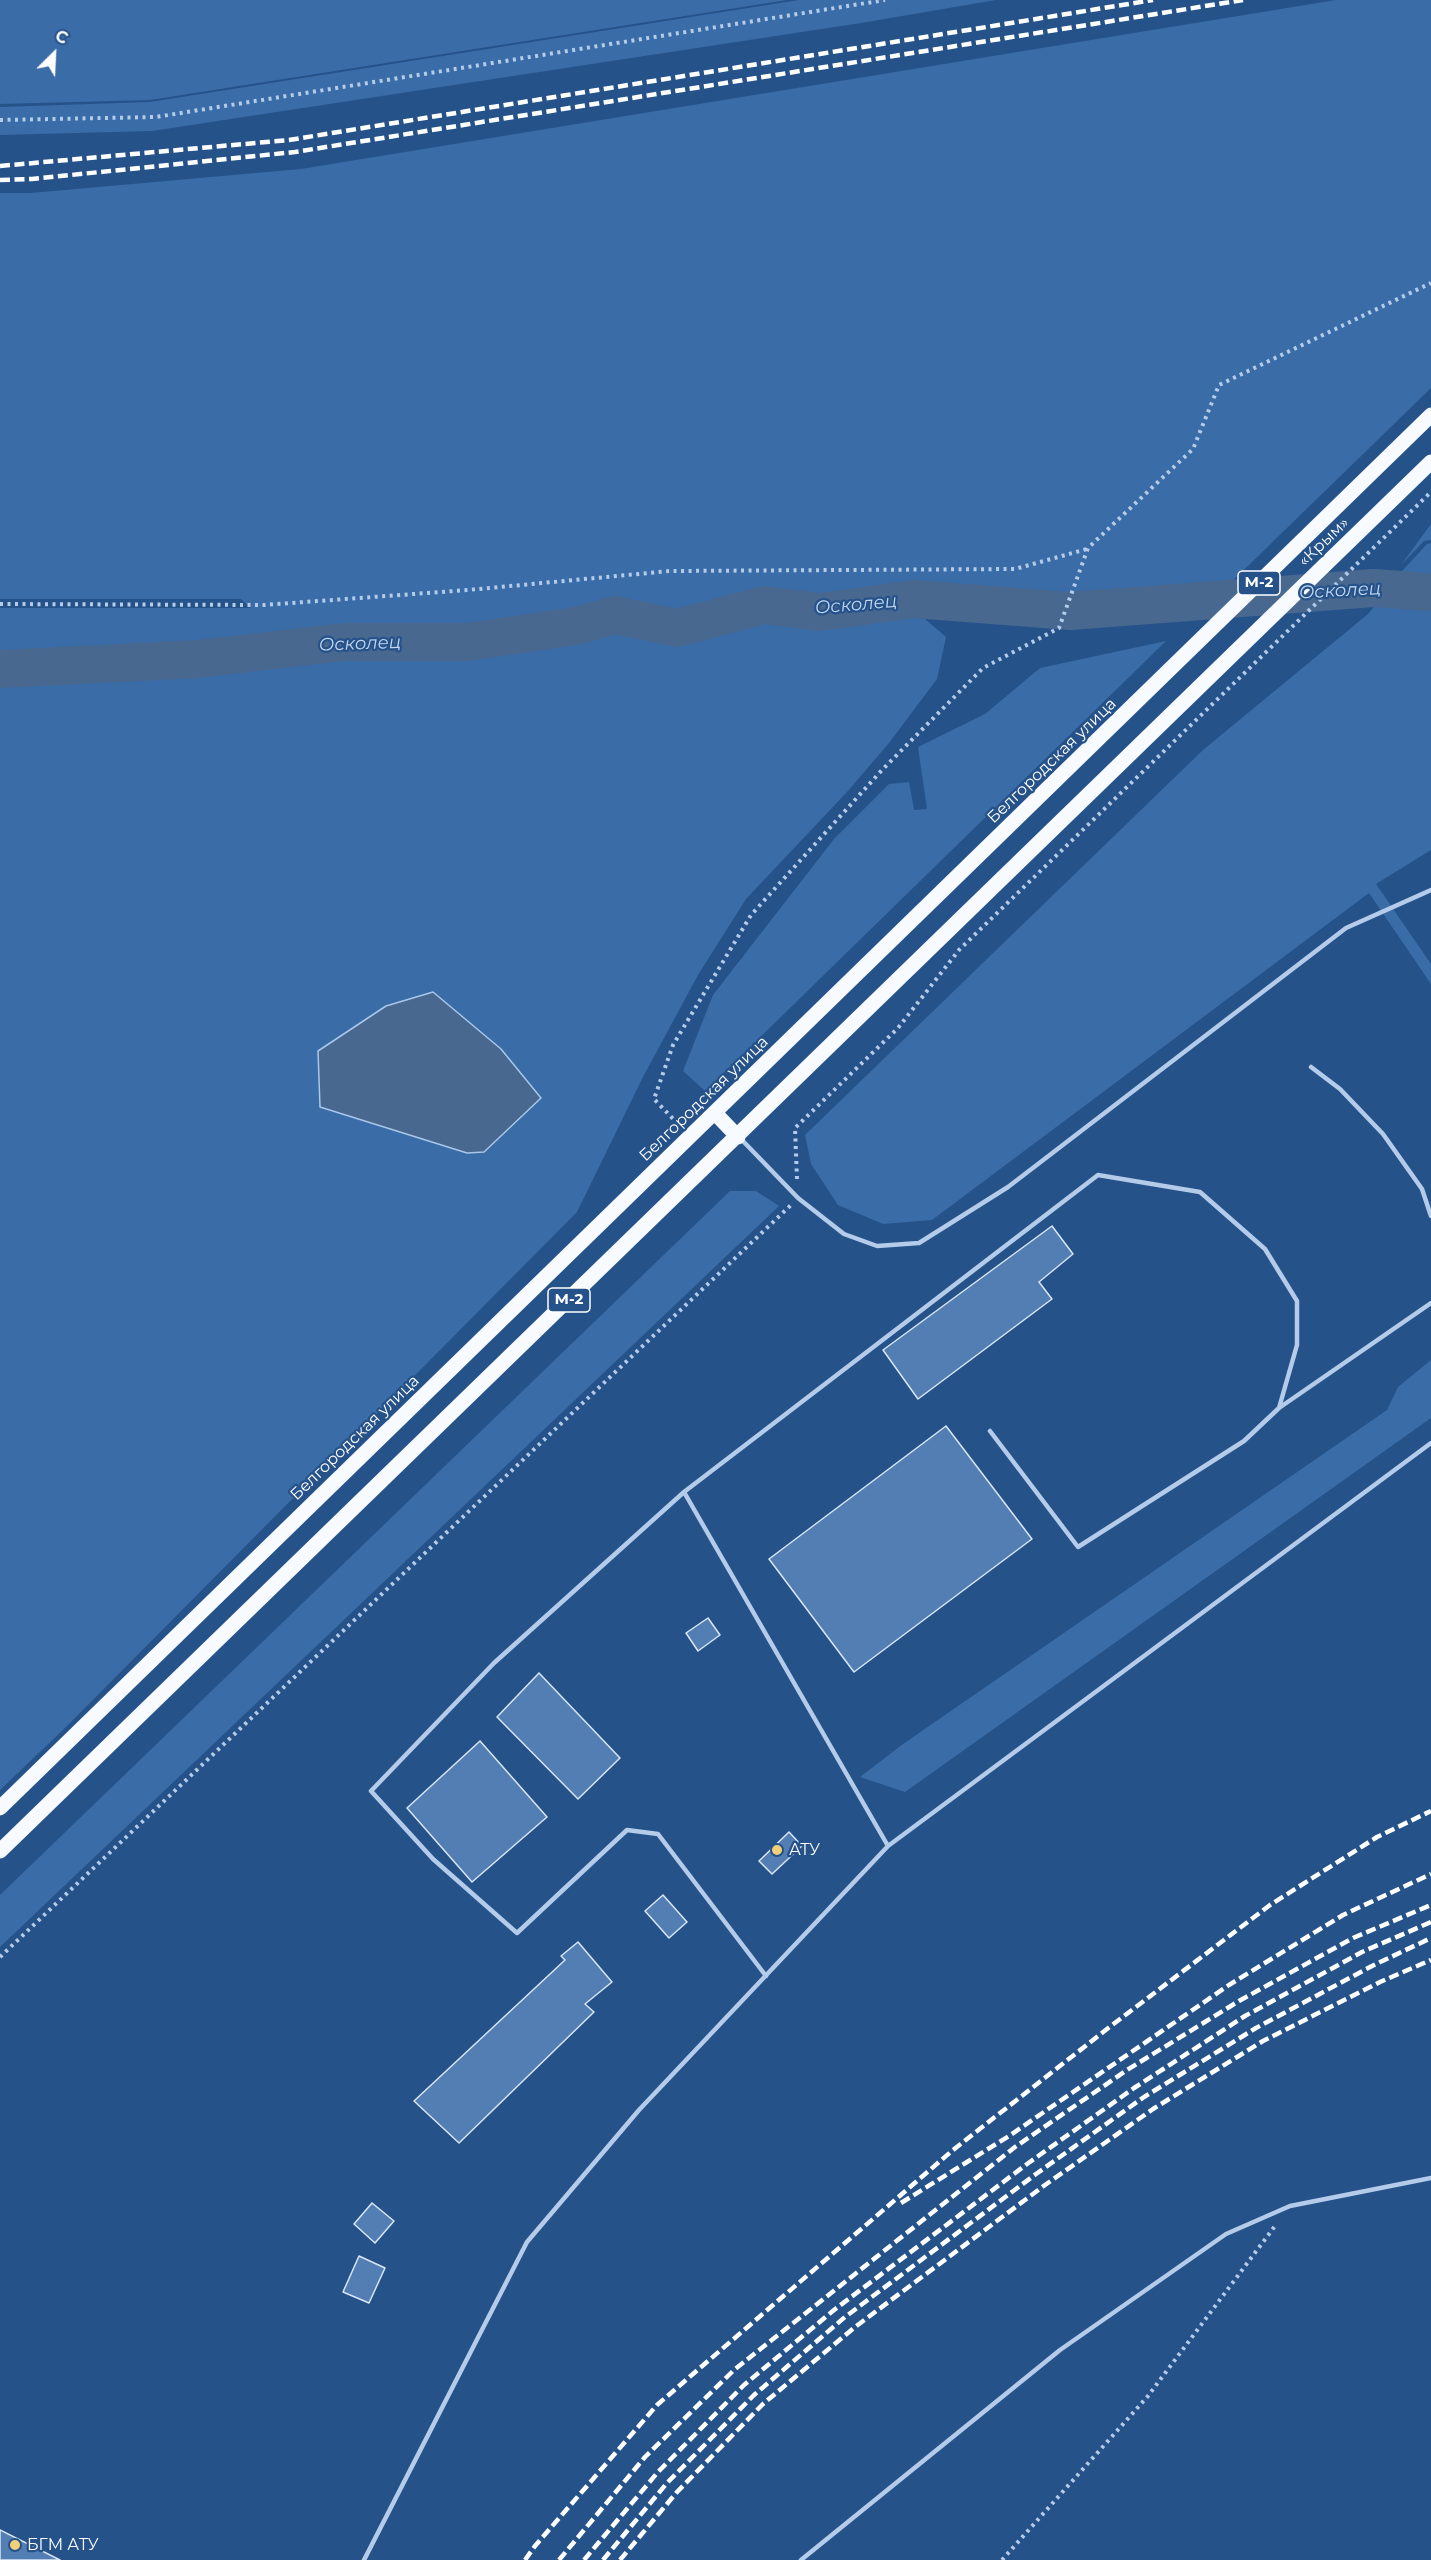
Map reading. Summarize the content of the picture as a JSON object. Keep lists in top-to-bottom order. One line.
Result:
{"streets":{"main road":["«Крым»","М-2","Белгородская улица"]},"crossings":[["«Крым»","М-2"]],"water":["Осколец"],"places":["АТУ","БГМ АТУ"],"north":"top right"}
